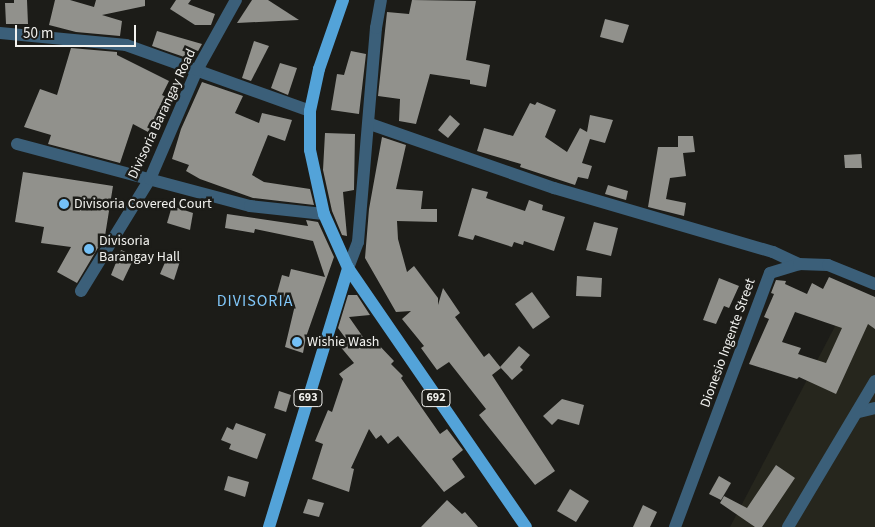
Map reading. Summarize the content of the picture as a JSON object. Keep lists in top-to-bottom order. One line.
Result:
{"streets":{"main road":["693","692"],"street":["Divisoria Barangay Road","Dionesio Ingente Street"]},"crossings":[["693","692"]],"districts":["DIVISORIA"],"places":["Divisoria Covered Court","Divisoria Barangay Hall","Wishie Wash"],"scale_bar":"50 m"}
